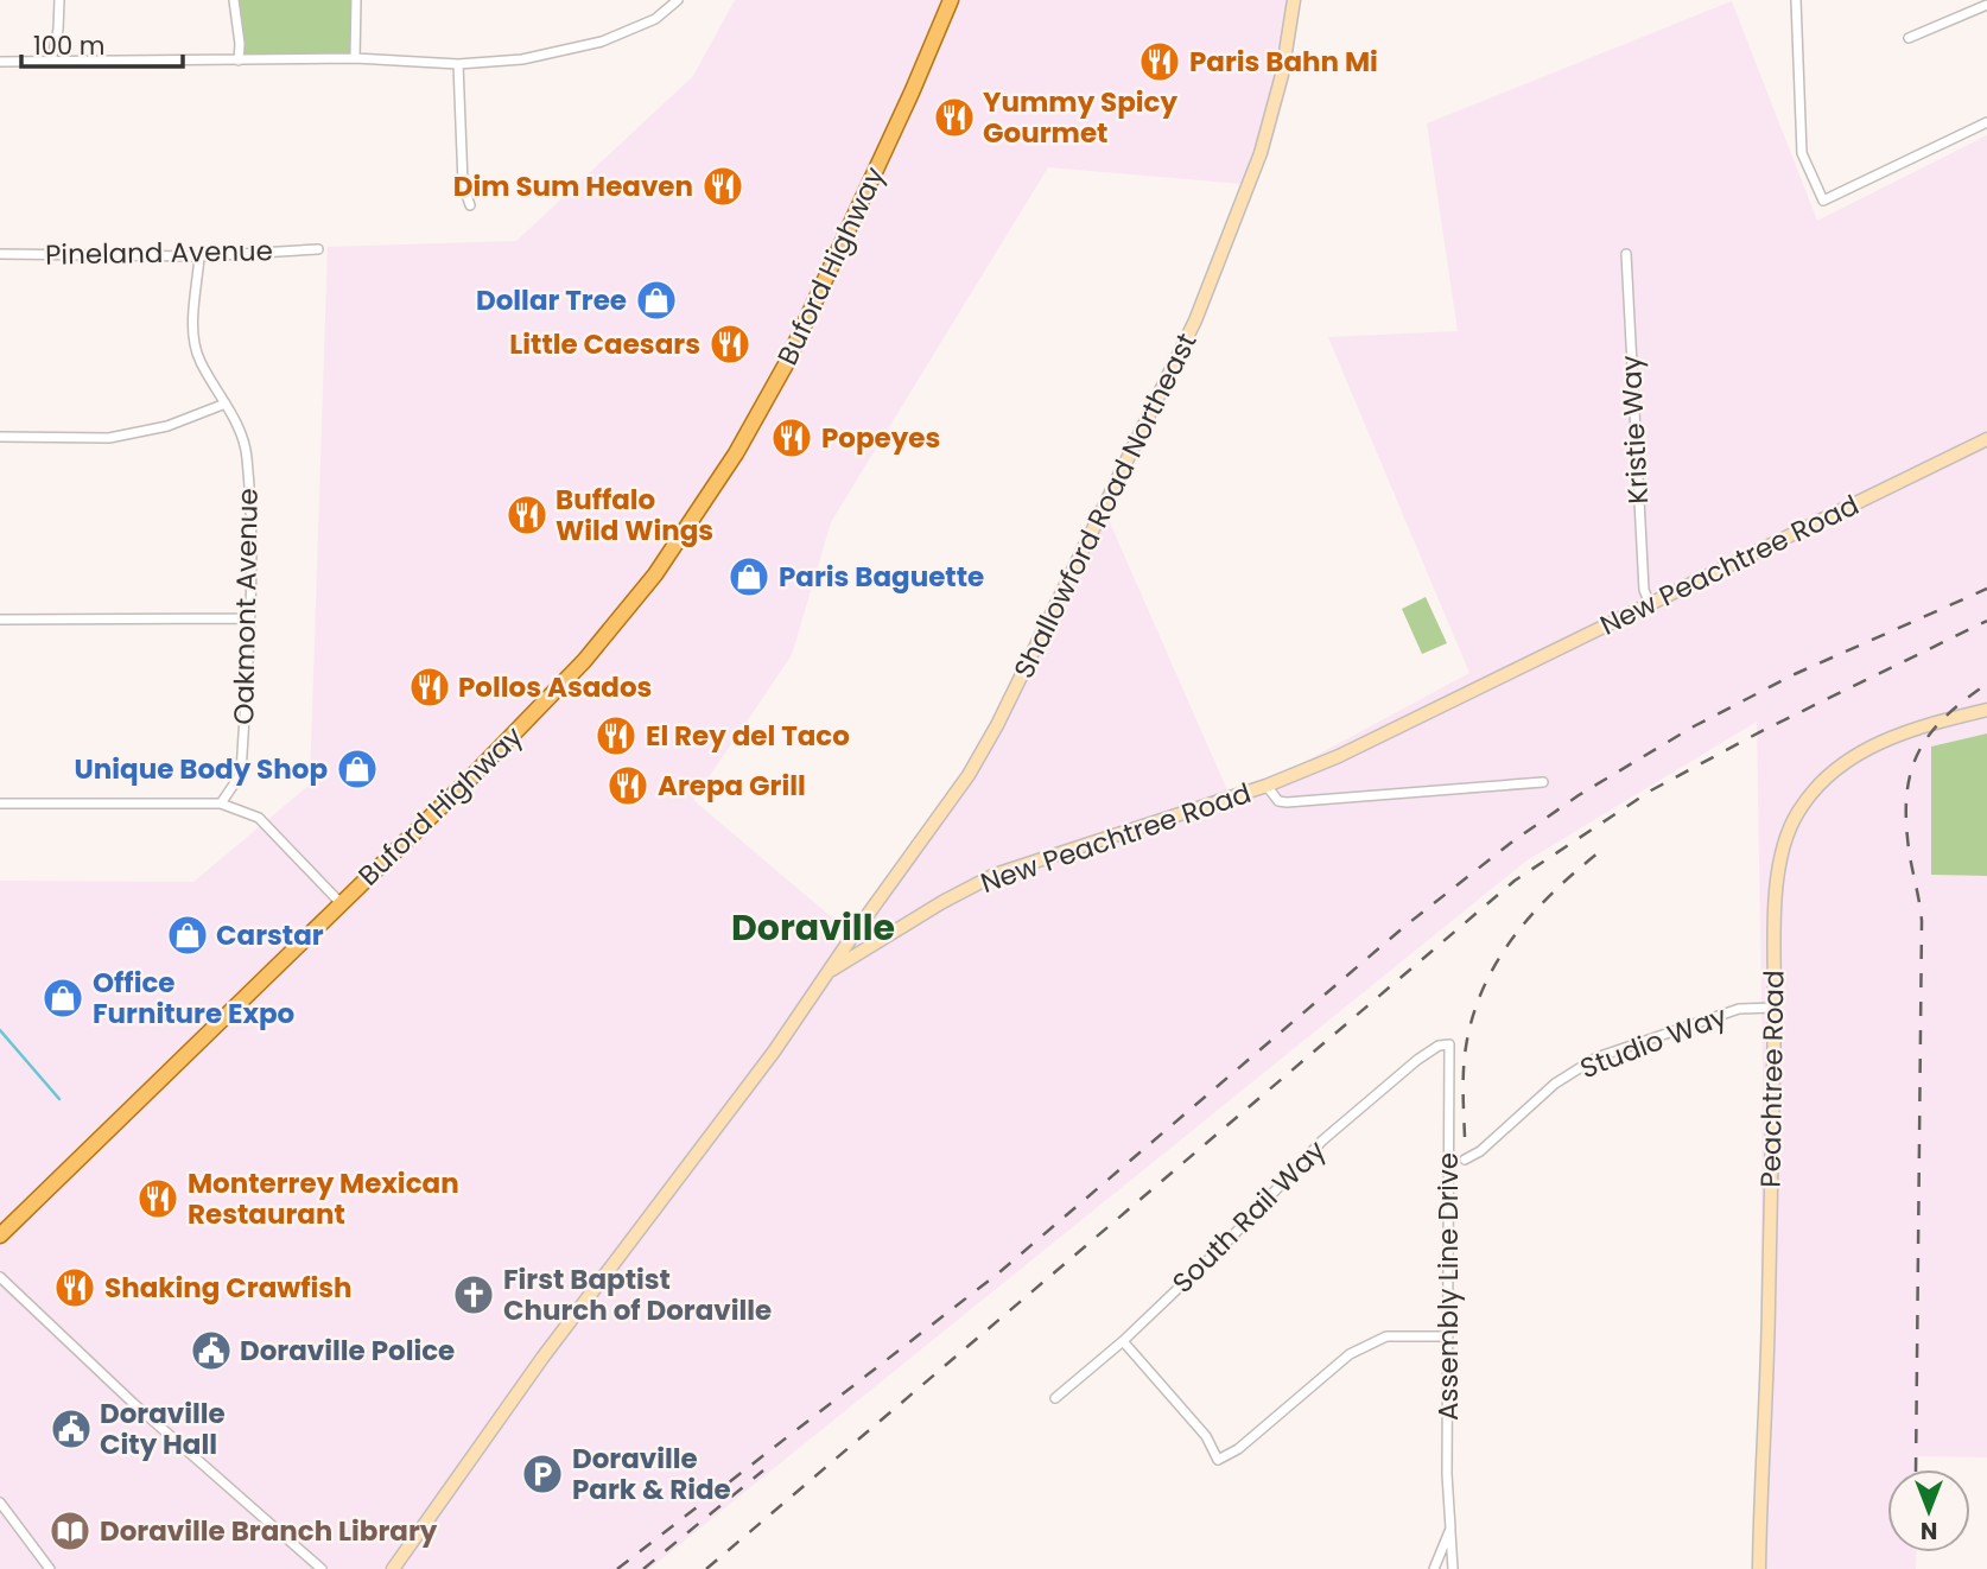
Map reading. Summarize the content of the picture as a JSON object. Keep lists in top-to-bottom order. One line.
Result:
{"streets":{"main road":["Buford Highway"],"street":["Pineland Avenue","Kristie Way","Shallowford Road Northeast","New Peachtree Road","Oakmont Avenue","Studio Way","Peachtree Road","South Rail Way","Assembly Line Drive"]},"crossings":[["Pineland Avenue","Oakmont Avenue"],["Kristie Way","New Peachtree Road"],["Shallowford Road Northeast","New Peachtree Road"],["Studio Way","Peachtree Road"],["South Rail Way","Assembly Line Drive"]],"districts":["Doraville"],"places":{"restaurant":["Paris Bahn Mi","Yummy Spicy Gourmet","Dim Sum Heaven","Little Caesars","Popeyes","Buffalo Wild Wings","Pollos Asados","El Rey del Taco","Arepa Grill","Monterrey Mexican Restaurant","Shaking Crawfish"],"shop":["Dollar Tree","Paris Baguette","Unique Body Shop","Carstar","Office Furniture Expo"],"church":["First Baptist Church of Doraville"],"public building":["Doraville Police","Doraville City Hall"],"parking":["Doraville Park & Ride"],"library":["Doraville Branch Library"]},"scale_bar":"100 m","north":"bottom"}
